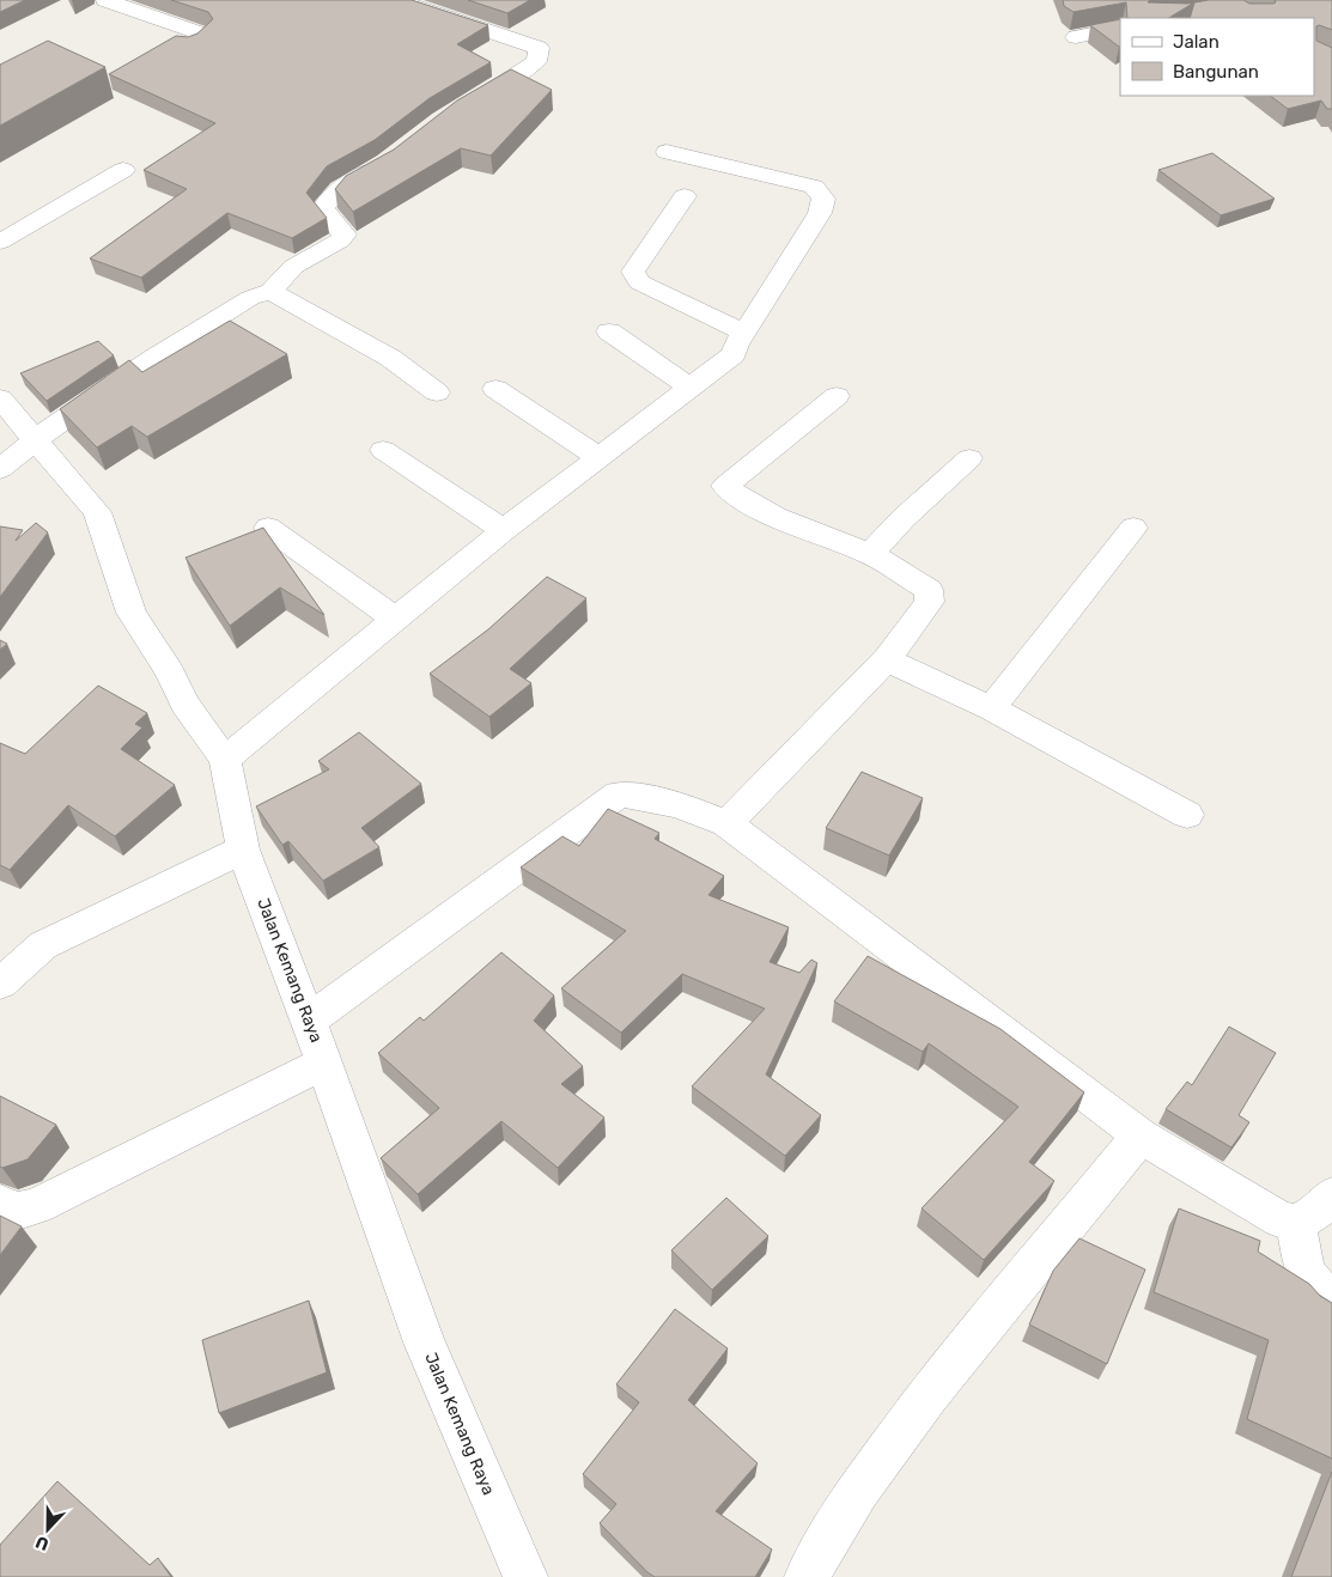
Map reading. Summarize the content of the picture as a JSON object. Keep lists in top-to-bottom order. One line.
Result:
{"streets":{"street":["Jalan Kemang Raya"]},"legend":["Jalan","Bangunan"],"north":"bottom"}
